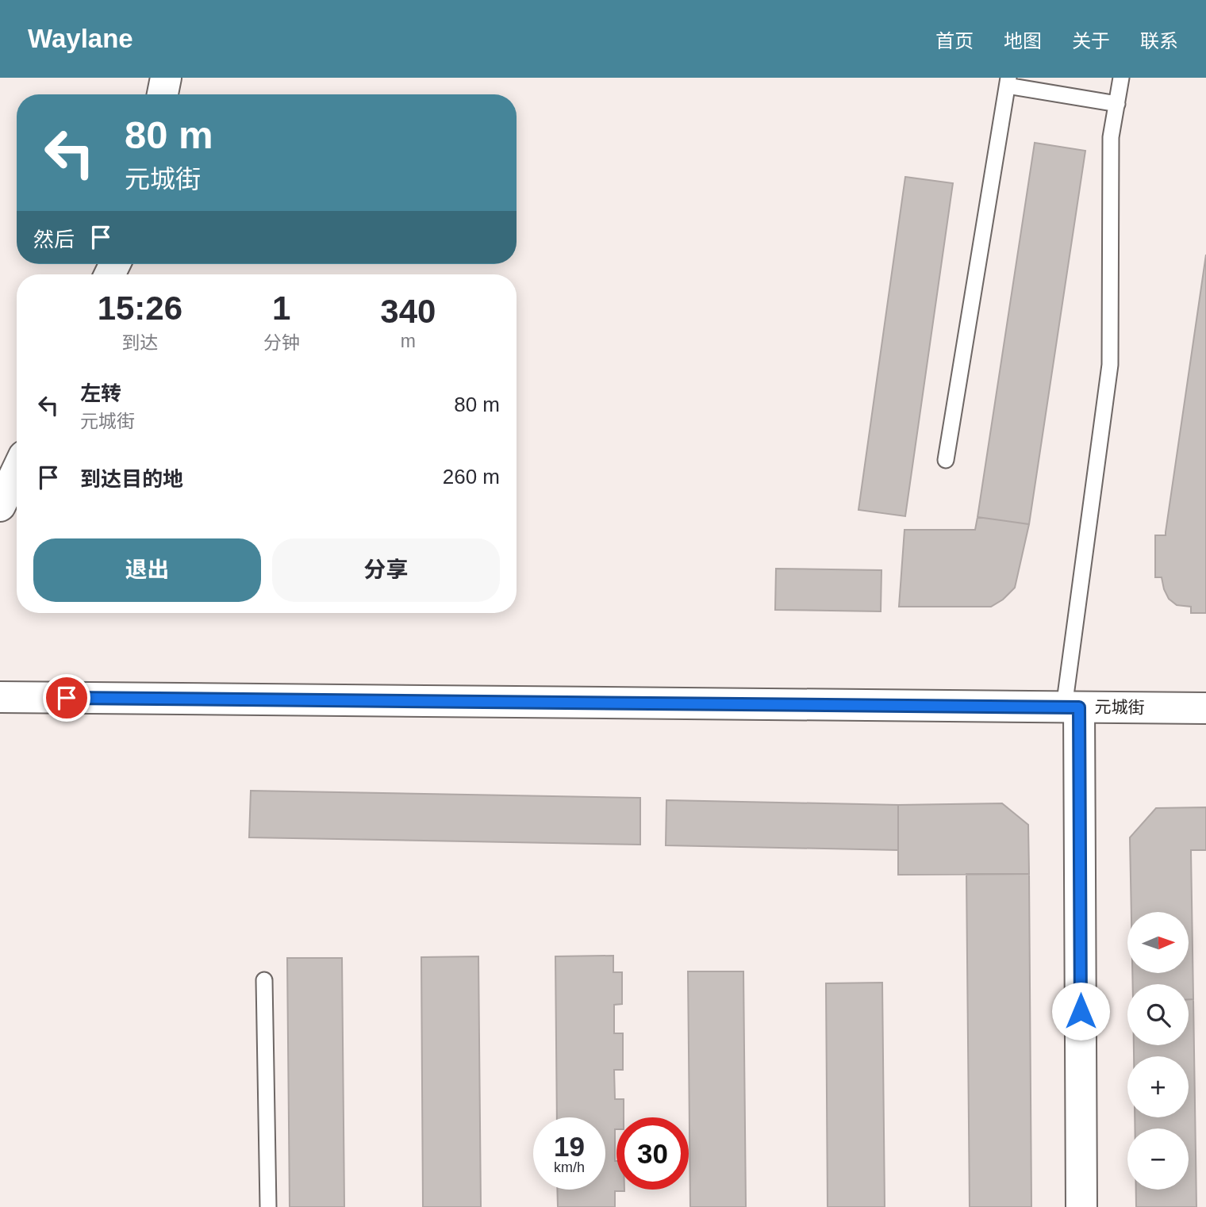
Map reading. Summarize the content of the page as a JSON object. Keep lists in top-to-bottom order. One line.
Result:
{"streets":{"street":["元城街"]},"north":"right","page":{"header":"Waylane","nav":["首页","地图","关于","联系"],"turn":["80 m","元城街"],"then":"然后","eta":["15:26","到达","1","分钟","340","m"],"list":[{"name":"左转","note":"元城街","value":"80 m"},{"name":"到达目的地","value":"260 m"}],"buttons":["退出","分享"],"map_buttons":["+","−"],"speed":"19 km/h","limit":"30"}}
